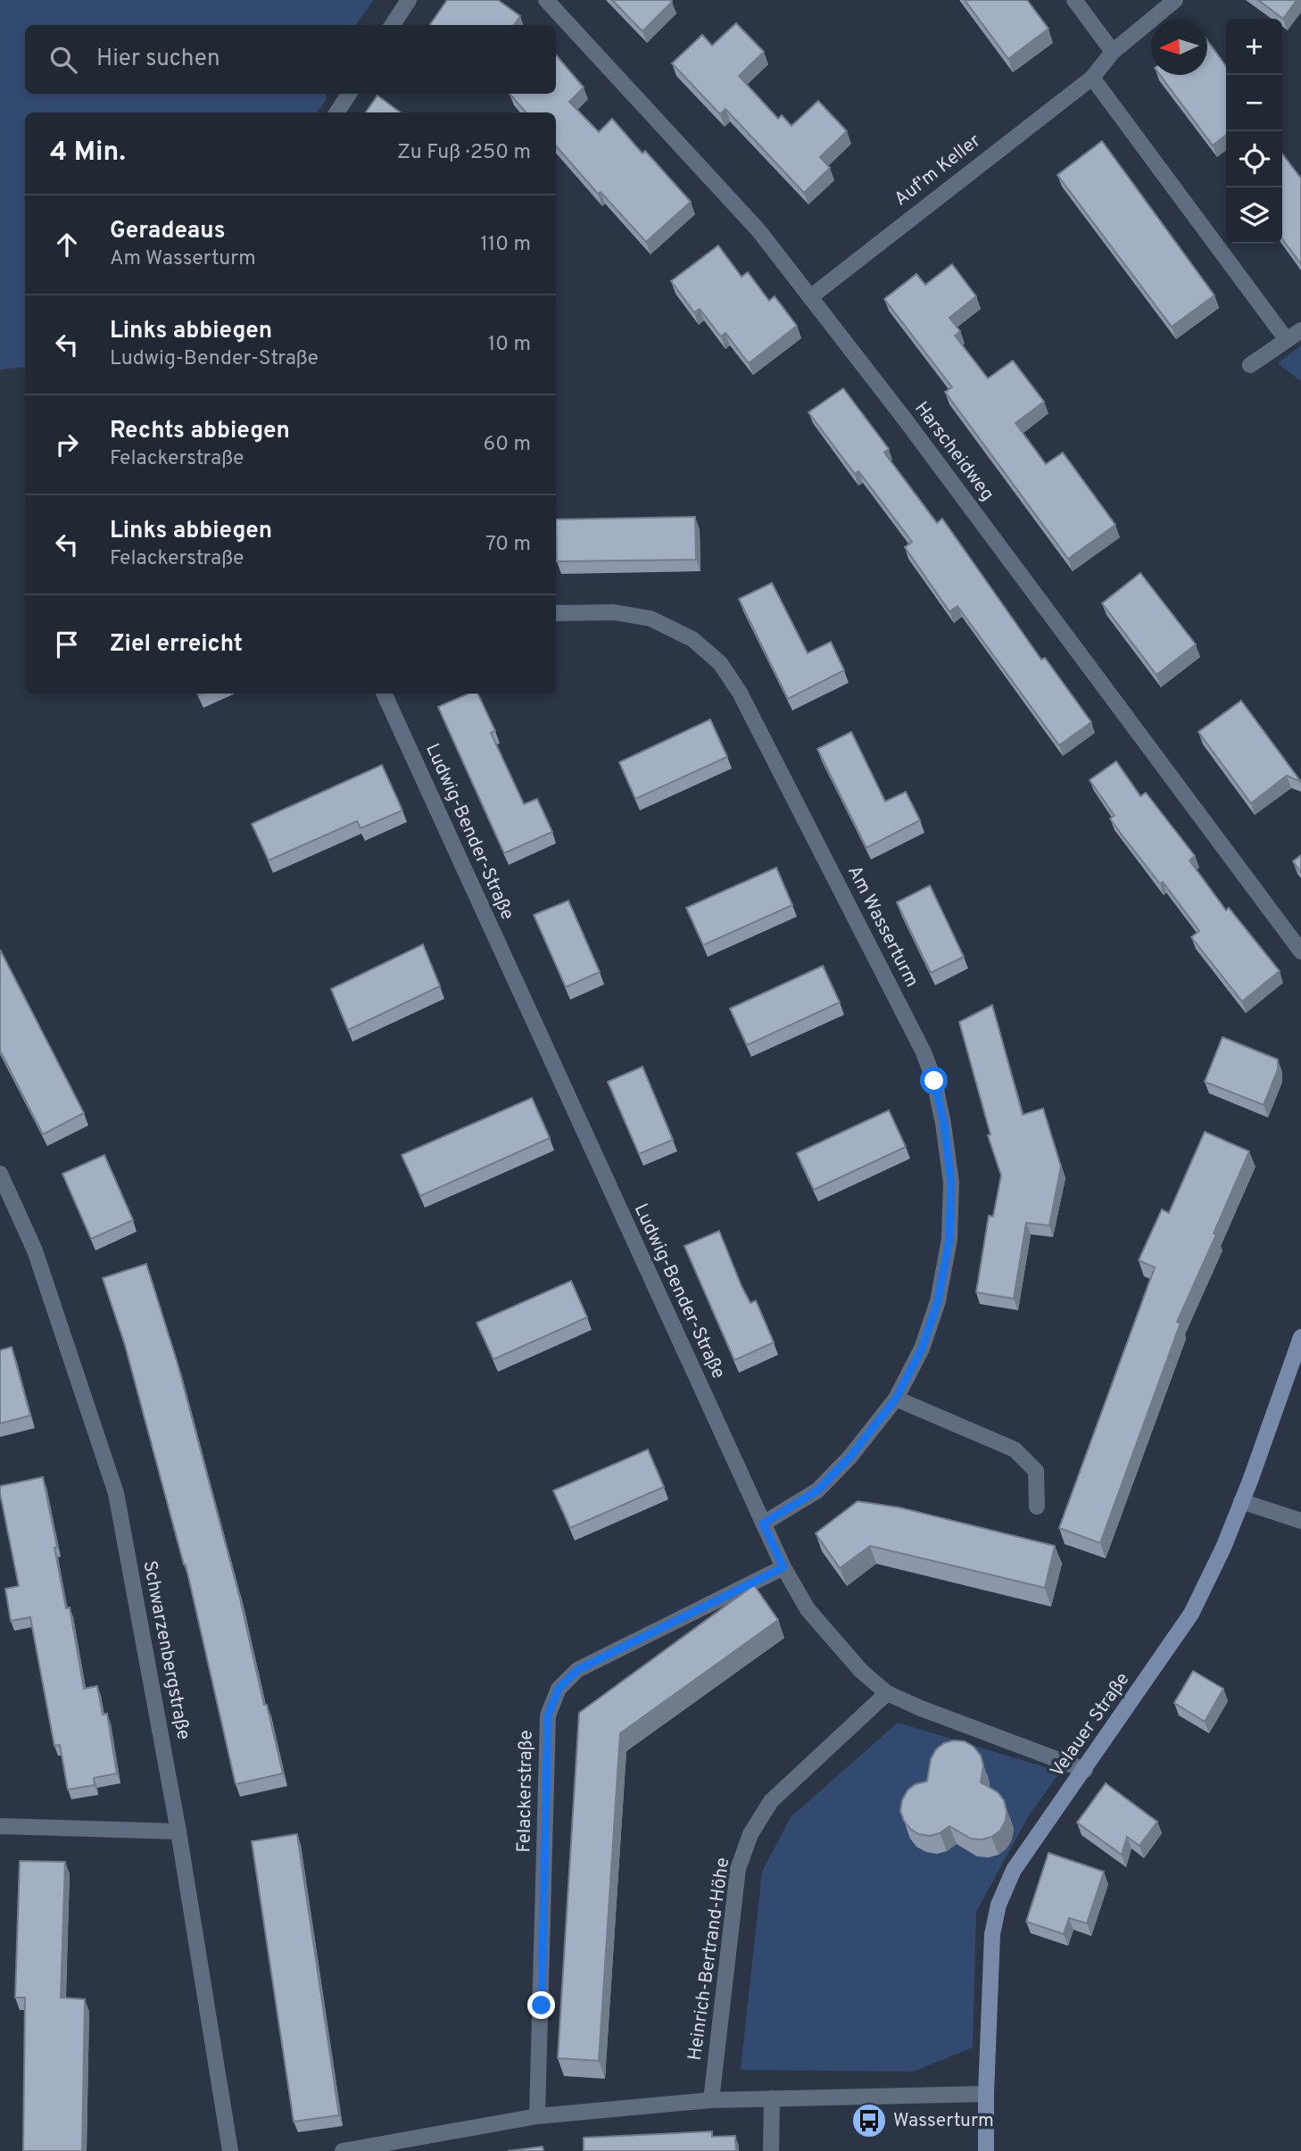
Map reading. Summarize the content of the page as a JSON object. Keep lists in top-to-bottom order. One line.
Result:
{"streets":{"main road":["Velauer Straße"],"street":["Auf'm Keller","Harscheidweg","Ludwig-Bender-Straße","Am Wasserturm","Schwarzenbergstraße","Felackerstraße","Heinrich-Bertrand-Höhe"]},"crossings":[["Auf'm Keller","Harscheidweg"],["Ludwig-Bender-Straße","Am Wasserturm"],["Ludwig-Bender-Straße","Velauer Straße"],["Ludwig-Bender-Straße","Felackerstraße"],["Ludwig-Bender-Straße","Heinrich-Bertrand-Höhe"]],"places":{"bus stop":["Wasserturm"]},"north":"left","page":{"map_buttons":["+","−"],"search":"Hier suchen","heading":["4 Min.","Zu Fuß · 250 m"],"list":[["Geradeaus","Am Wasserturm","110 m"],["Links abbiegen","Ludwig-Bender-Straße","10 m"],["Rechts abbiegen","Felackerstraße","60 m"],["Links abbiegen","Felackerstraße","70 m"],"Ziel erreicht"]}}
